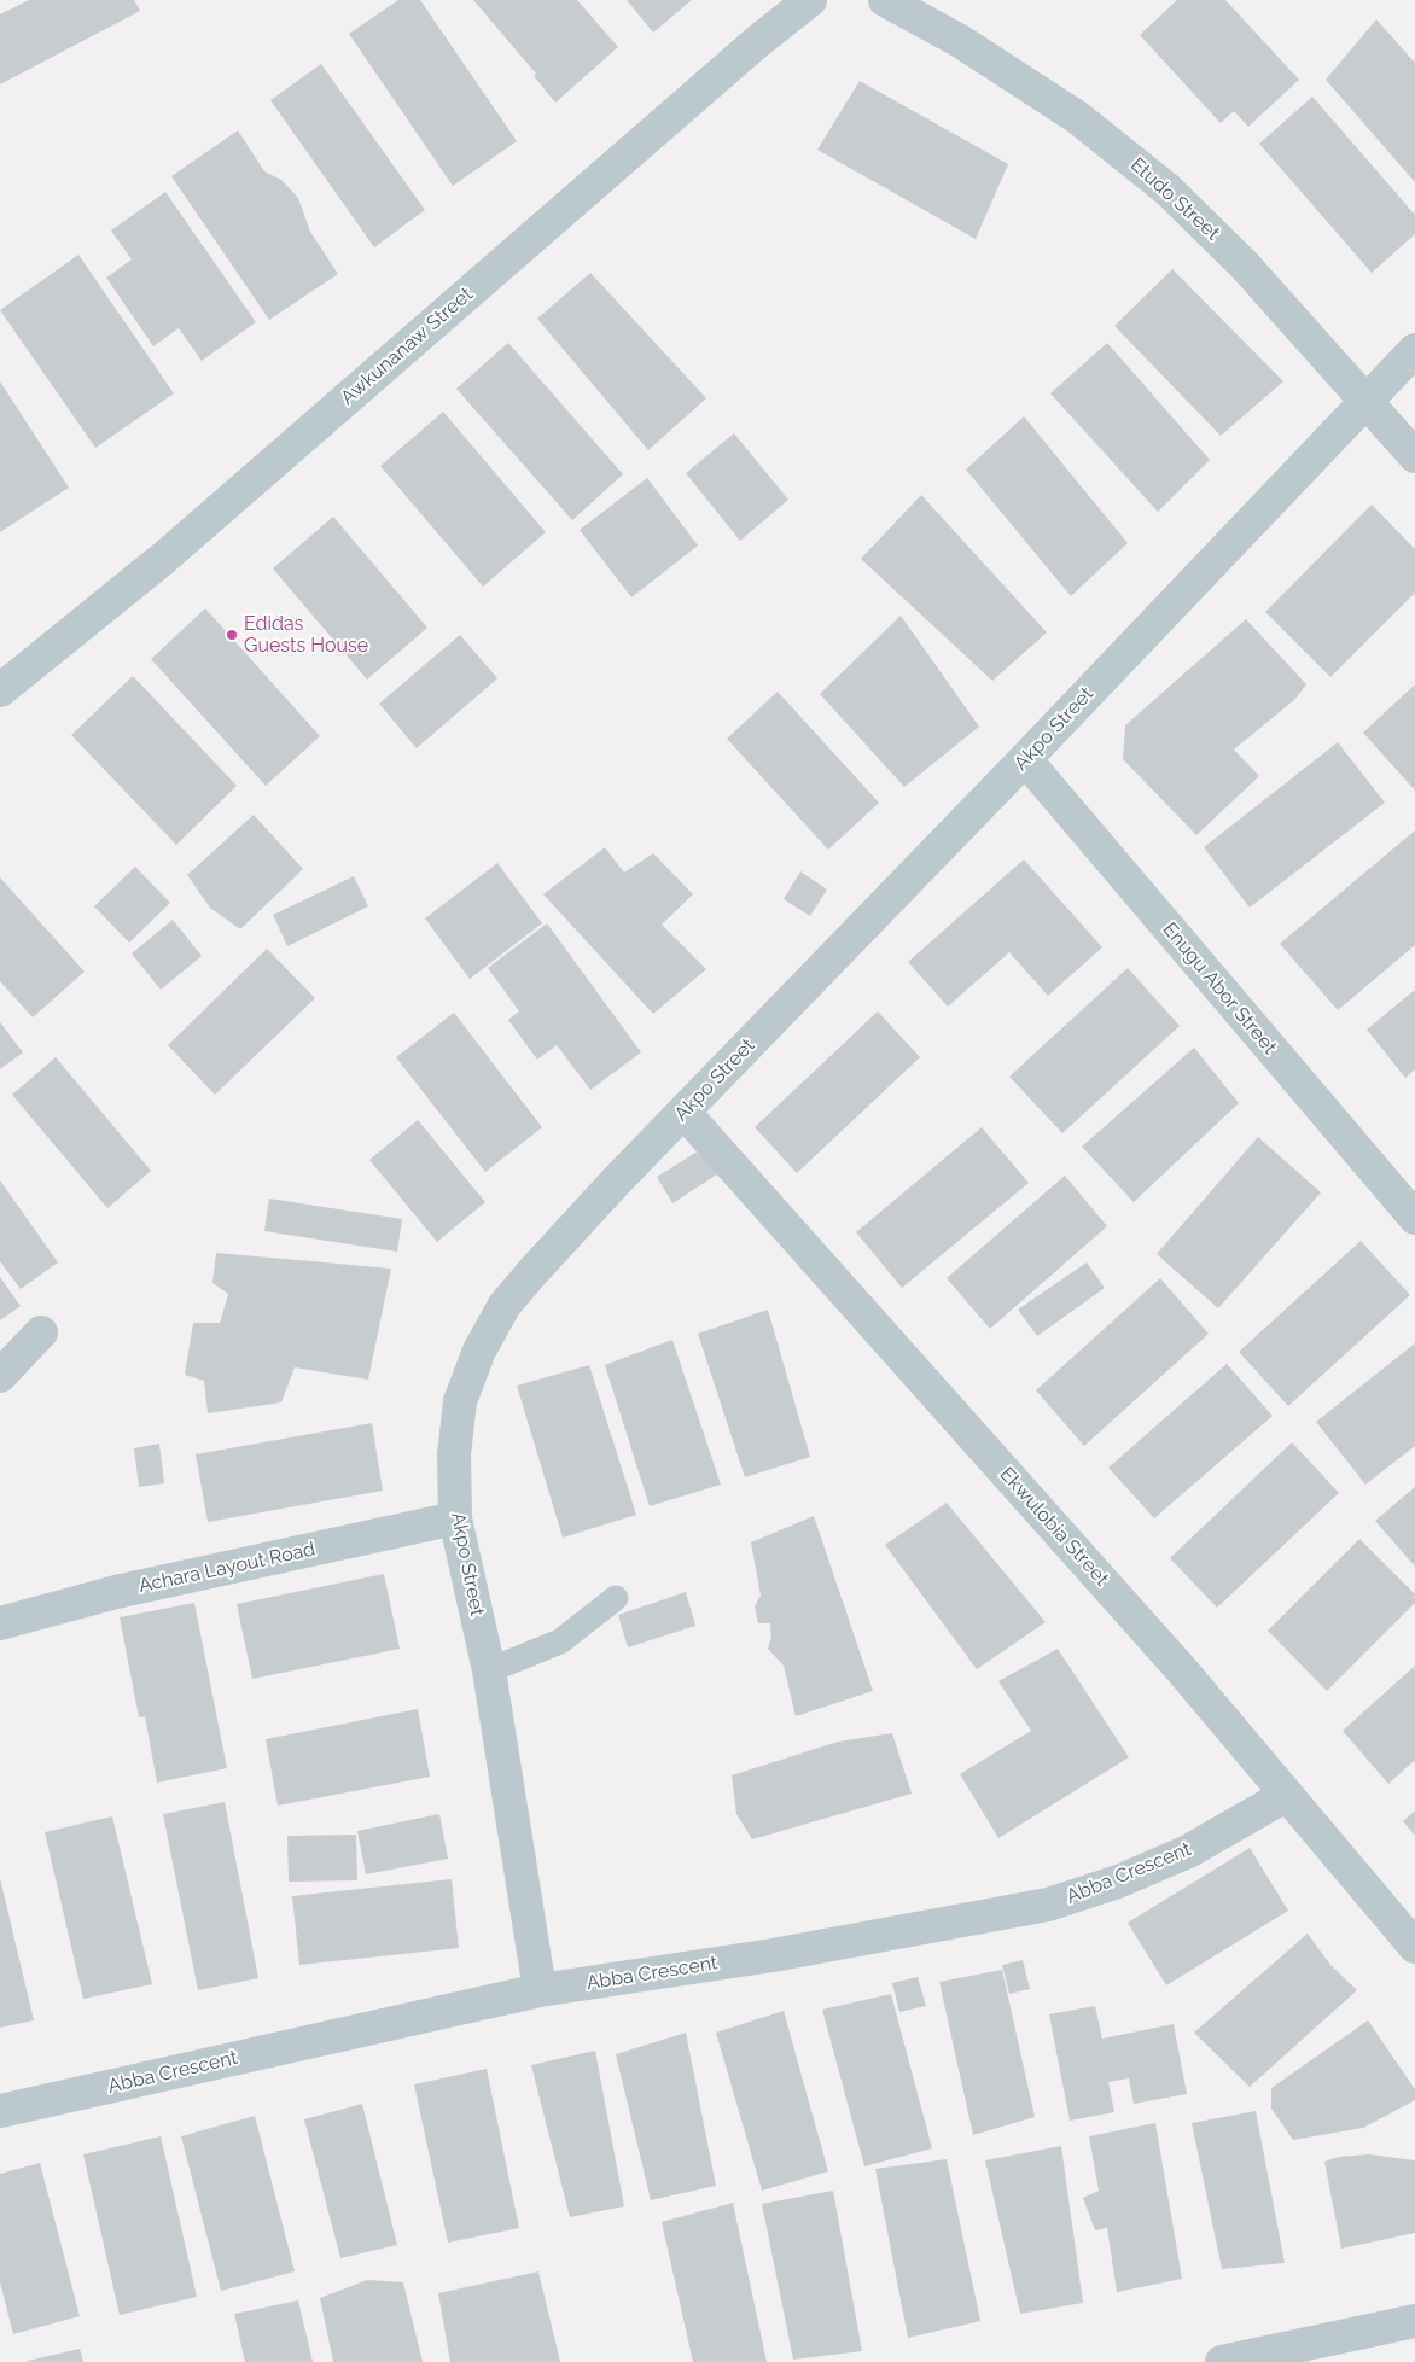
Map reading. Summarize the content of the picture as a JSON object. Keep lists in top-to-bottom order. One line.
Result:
{"streets":{"street":["Etudo Street","Awkunanaw Street","Akpo Street","Enugu Abor Street","Ekwulobia Street","Achara Layout Road","Abba Crescent"]},"crossings":[["Etudo Street","Akpo Street"],["Akpo Street","Enugu Abor Street"],["Akpo Street","Ekwulobia Street"],["Akpo Street","Achara Layout Road"],["Akpo Street","Abba Crescent"],["Ekwulobia Street","Abba Crescent"]],"places":["Edidas Guests House"]}
